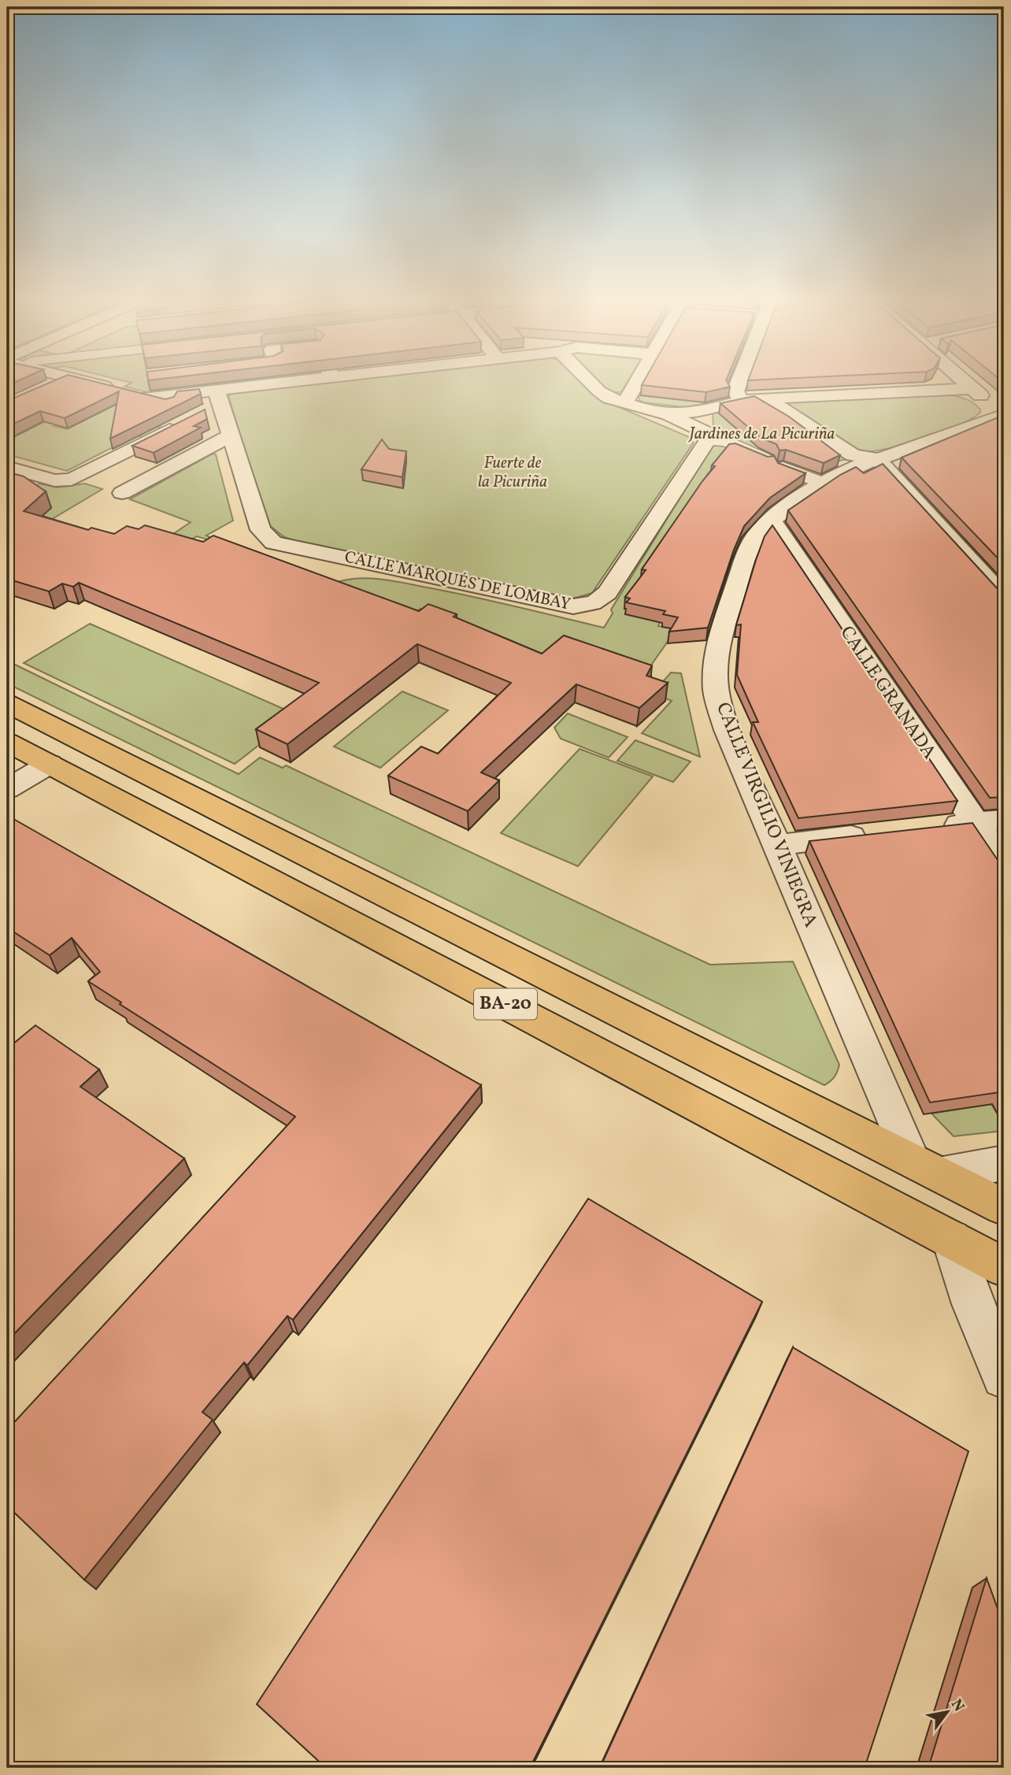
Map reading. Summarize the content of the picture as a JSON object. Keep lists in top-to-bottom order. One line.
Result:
{"streets":{"highway":["BA-20"],"street":["CALLE MARQUÉS DE LOMBAY","CALLE GRANADA","CALLE VIRGILIO VINIEGRA"]},"crossings":[["CALLE GRANADA","CALLE VIRGILIO VINIEGRA"],["CALLE VIRGILIO VINIEGRA","BA-20"]],"parks":["Jardines de La Picuriña","Fuerte de la Picuriña"],"north":"top right"}
